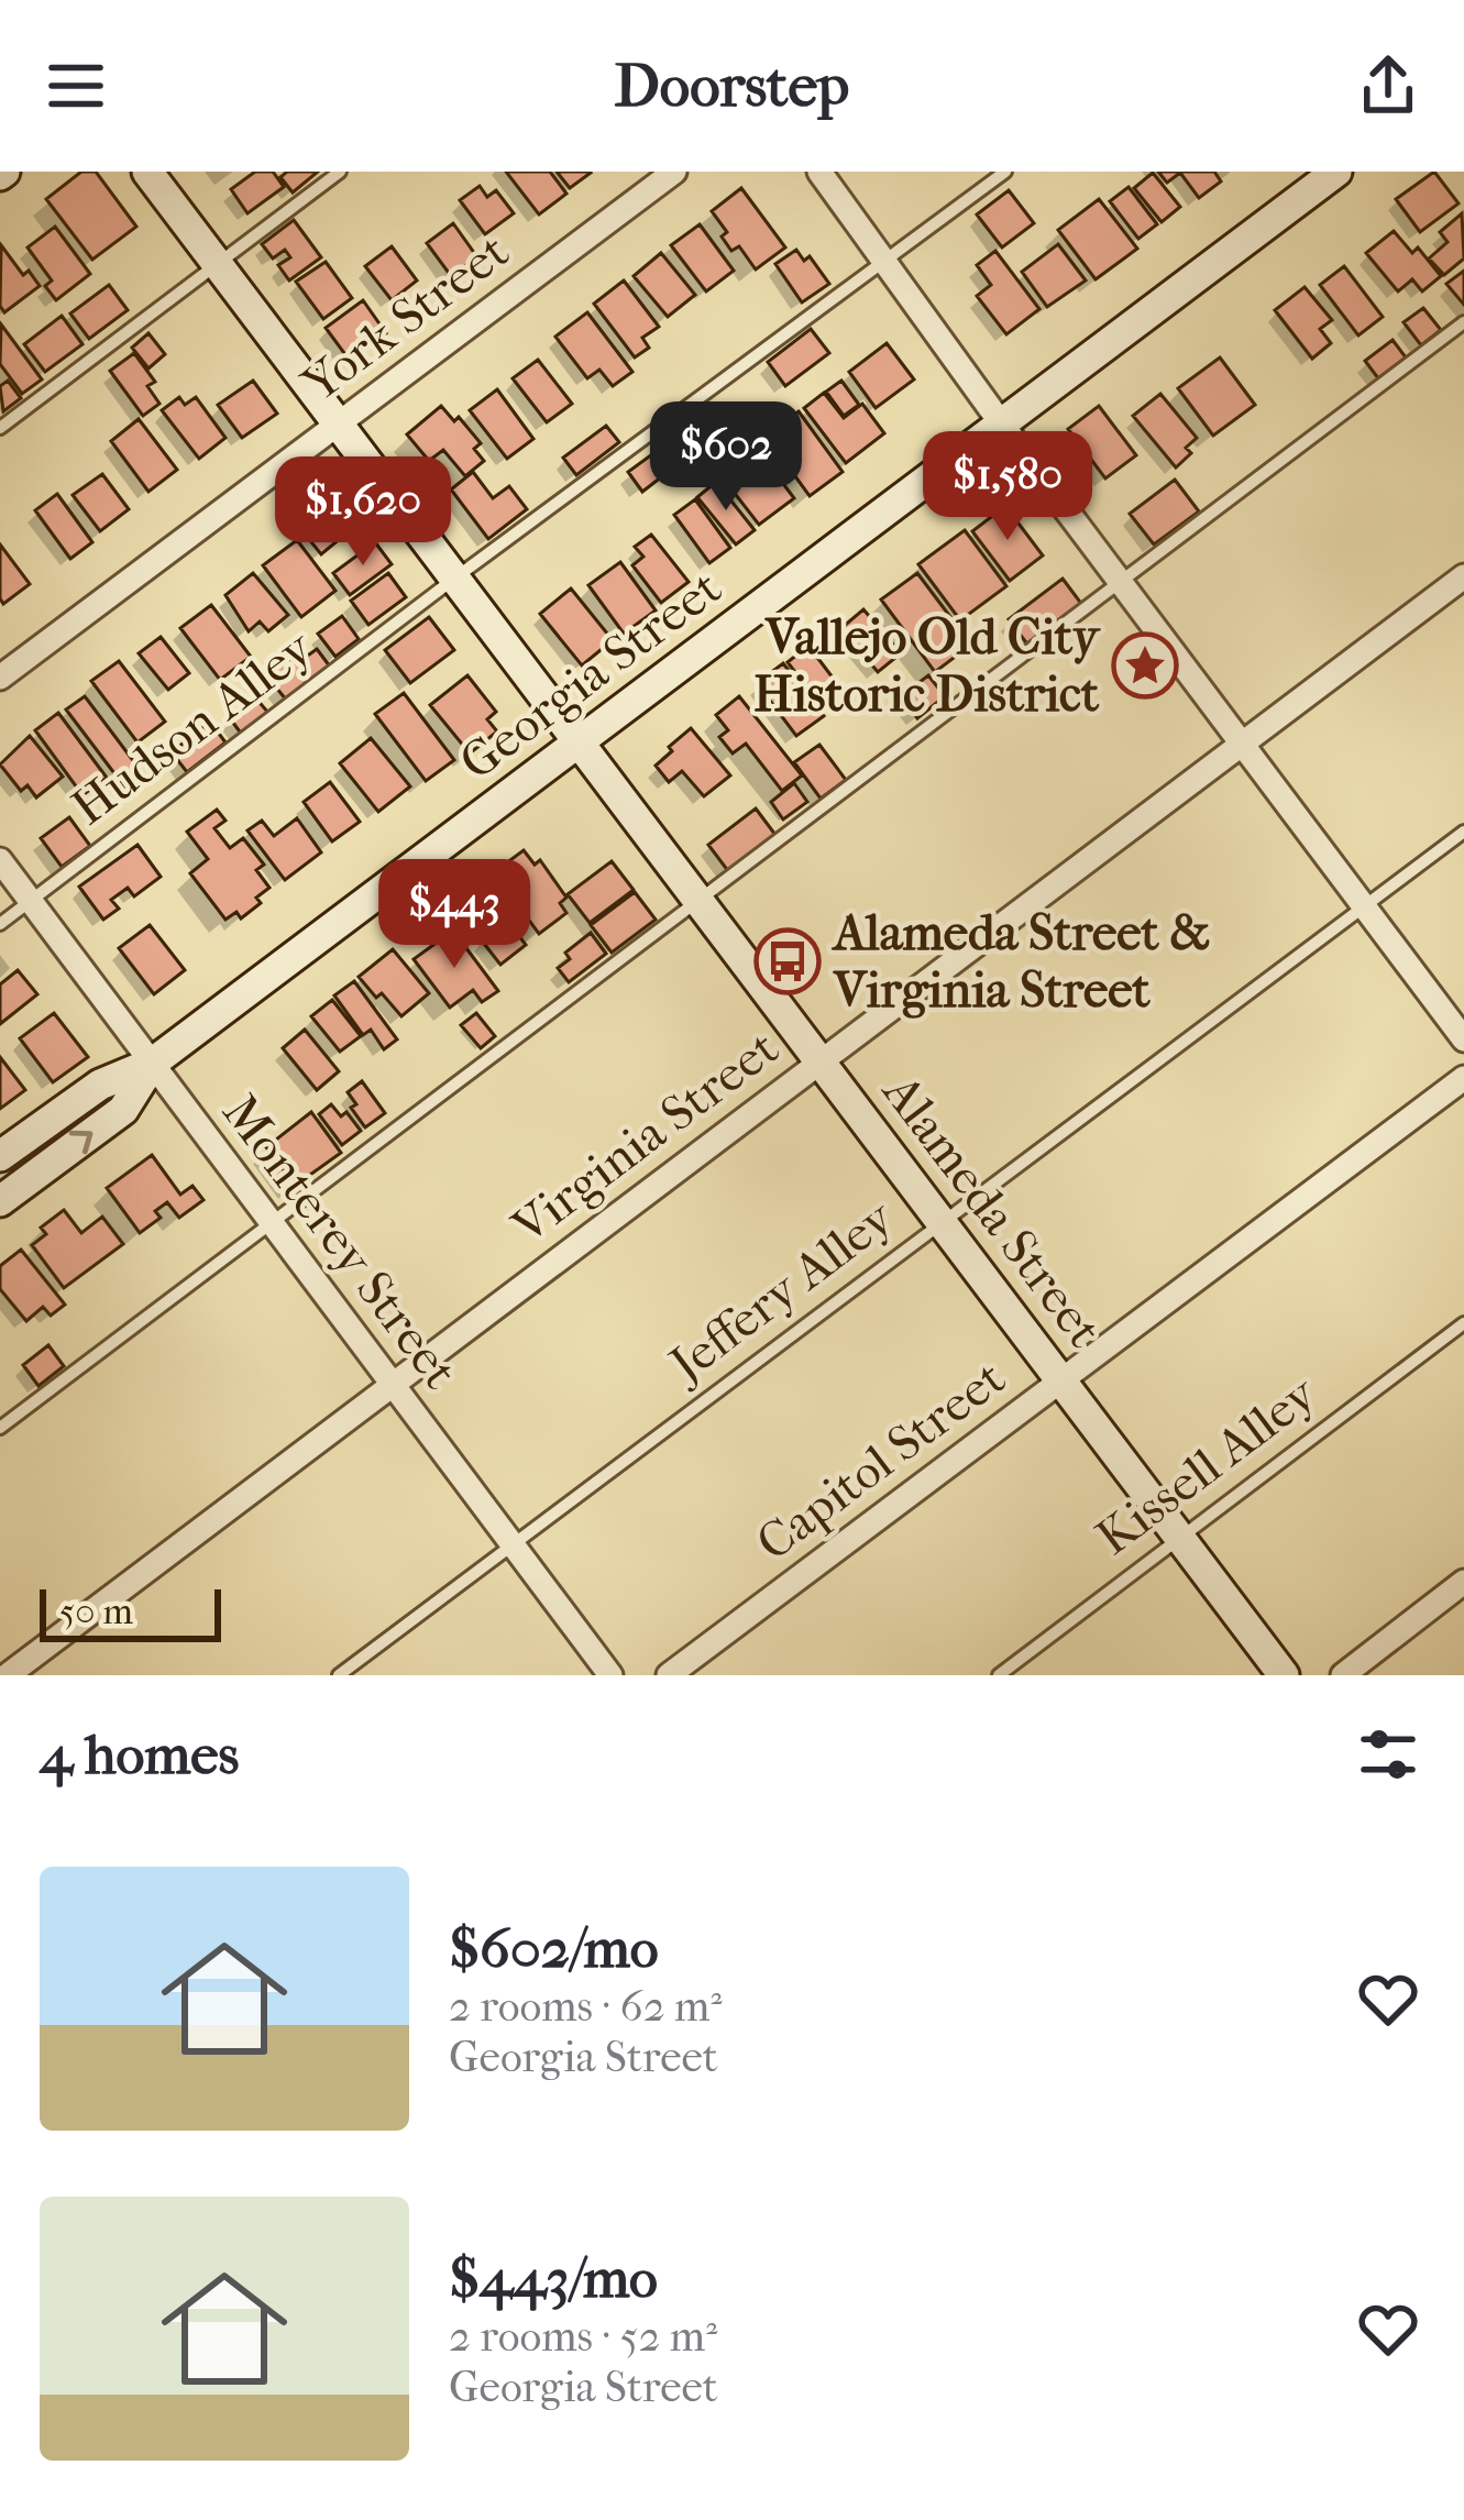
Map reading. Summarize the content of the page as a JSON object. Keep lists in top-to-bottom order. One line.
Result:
{"streets":{"main road":["Georgia Street","Alameda Street"],"street":["York Street","Virginia Street","Monterey Street","Capitol Street"],"lane":["Hudson Alley","Jeffery Alley","Kissell Alley"]},"crossings":[["York Street","Alameda Street"],["Georgia Street","Alameda Street"],["Georgia Street","Monterey Street"],["Hudson Alley","Alameda Street"],["Hudson Alley","Monterey Street"],["Virginia Street","Alameda Street"],["Virginia Street","Monterey Street"],["Alameda Street","Jeffery Alley"],["Alameda Street","Capitol Street"],["Alameda Street","Kissell Alley"],["Monterey Street","Jeffery Alley"]],"places":{"place":["Vallejo Old City Historic District"],"bus stop":["Alameda Street & Virginia Street"]},"scale_bar":"50 m","page":{"header":"Doorstep","price":["$602","$1,580","$1,620","$443"],"scale":"50 m","heading":"4 homes","list":[{"name":"$602/mo","note":"2 rooms · 62 m² · Georgia Street"},{"name":"$443/mo","note":"2 rooms · 52 m² · Georgia Street"}]}}
